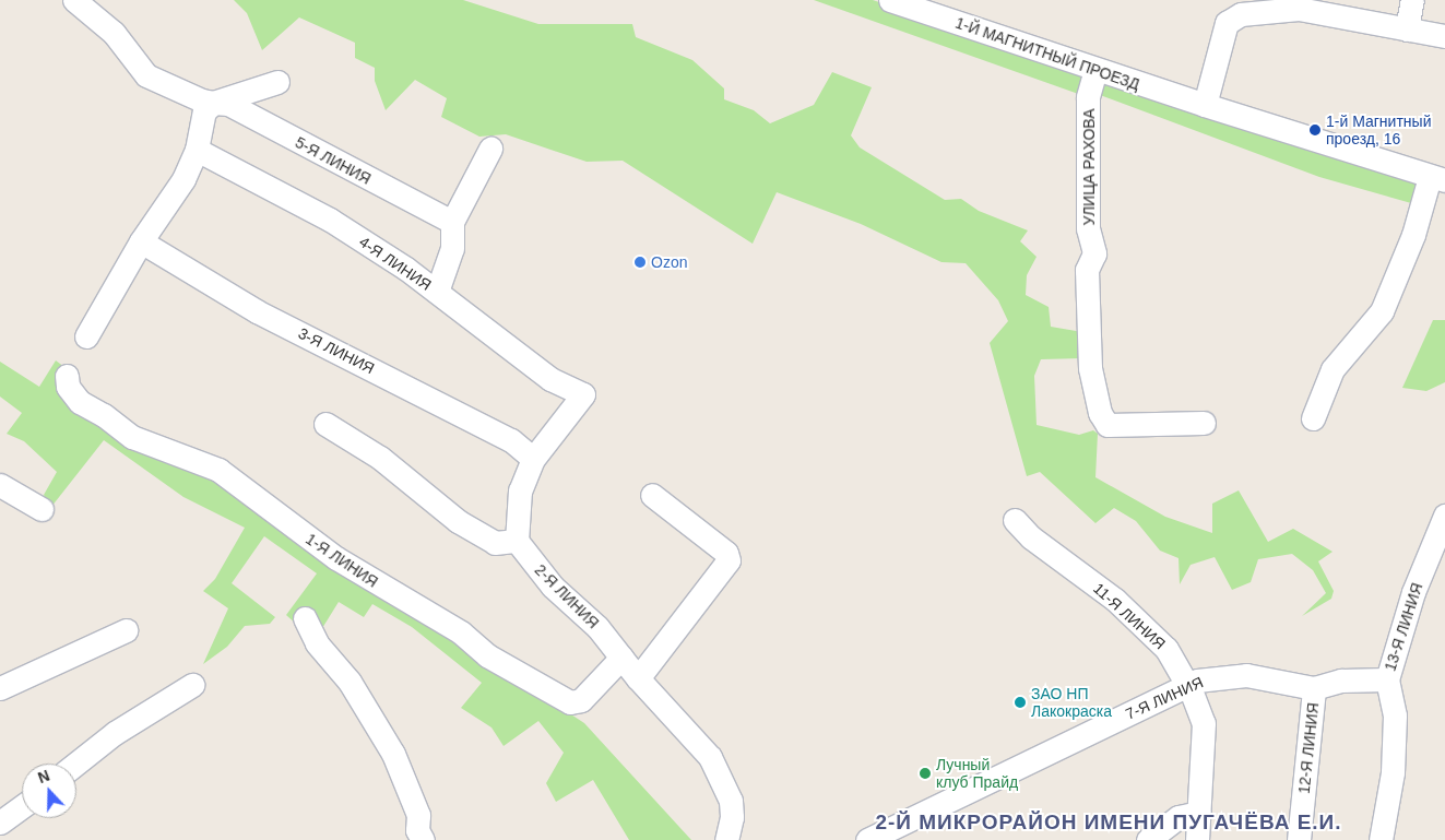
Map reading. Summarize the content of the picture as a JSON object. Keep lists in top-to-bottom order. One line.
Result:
{"streets":{"street":["1-Й МАГНИТНЫЙ ПРОЕЗД","5-Я ЛИНИЯ","УЛИЦА РАХОВА","4-Я ЛИНИЯ","3-Я ЛИНИЯ","1-Я ЛИНИЯ","2-Я ЛИНИЯ","11-Я ЛИНИЯ","13-Я ЛИНИЯ","7-Я ЛИНИЯ","12-Я ЛИНИЯ"]},"crossings":[["1-Й МАГНИТНЫЙ ПРОЕЗД","УЛИЦА РАХОВА"],["4-Я ЛИНИЯ","3-Я ЛИНИЯ"],["1-Я ЛИНИЯ","2-Я ЛИНИЯ"],["11-Я ЛИНИЯ","7-Я ЛИНИЯ"],["13-Я ЛИНИЯ","7-Я ЛИНИЯ"],["7-Я ЛИНИЯ","12-Я ЛИНИЯ"]],"districts":["2-Й МИКРОРАЙОН ИМЕНИ ПУГАЧЁВА Е.И."],"places":["1-й Магнитный проезд, 16","Ozon","ЗАО НП Лакокраска","Лучный клуб Прайд"],"north":"top"}
